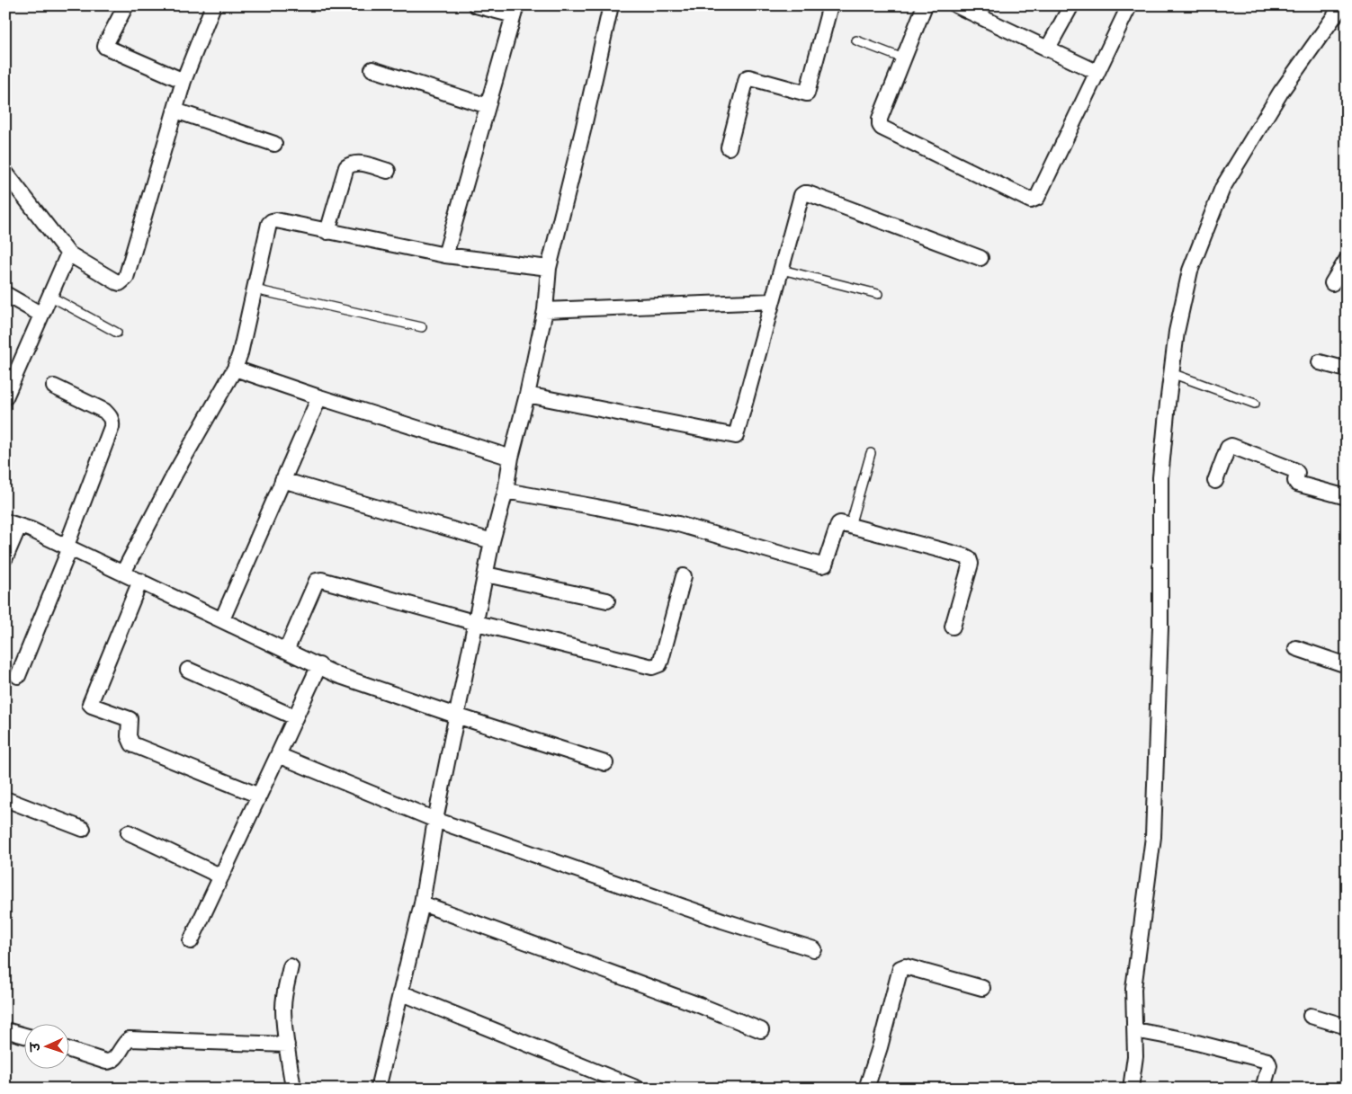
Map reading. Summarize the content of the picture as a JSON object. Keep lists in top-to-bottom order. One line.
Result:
{"north":"left"}
